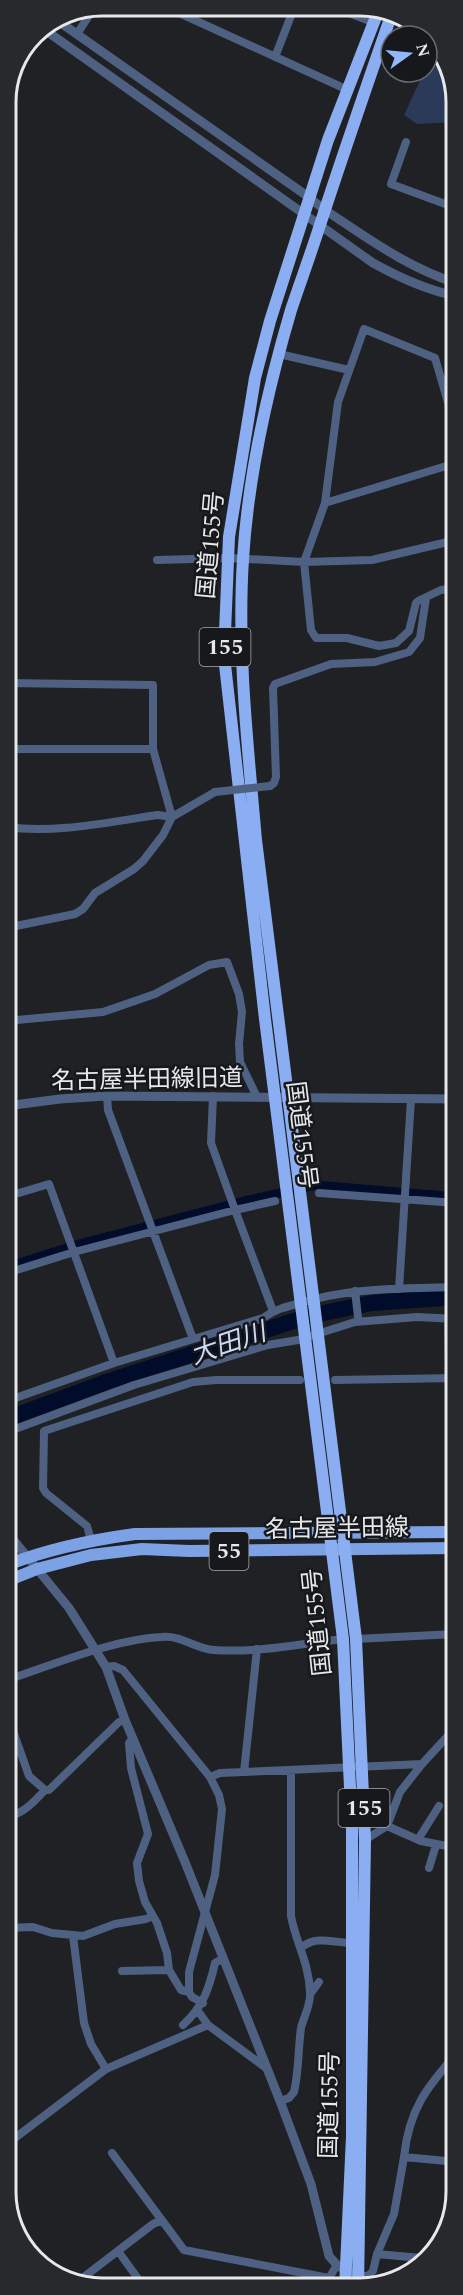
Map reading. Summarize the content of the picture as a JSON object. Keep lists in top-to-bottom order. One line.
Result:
{"streets":{"highway":["国道155号","155"],"main road":["名古屋半田線","55"],"street":["名古屋半田線旧道"]},"crossings":[["国道155号","名古屋半田線旧道"],["国道155号","名古屋半田線"]],"water":["大田川"],"north":"right"}
